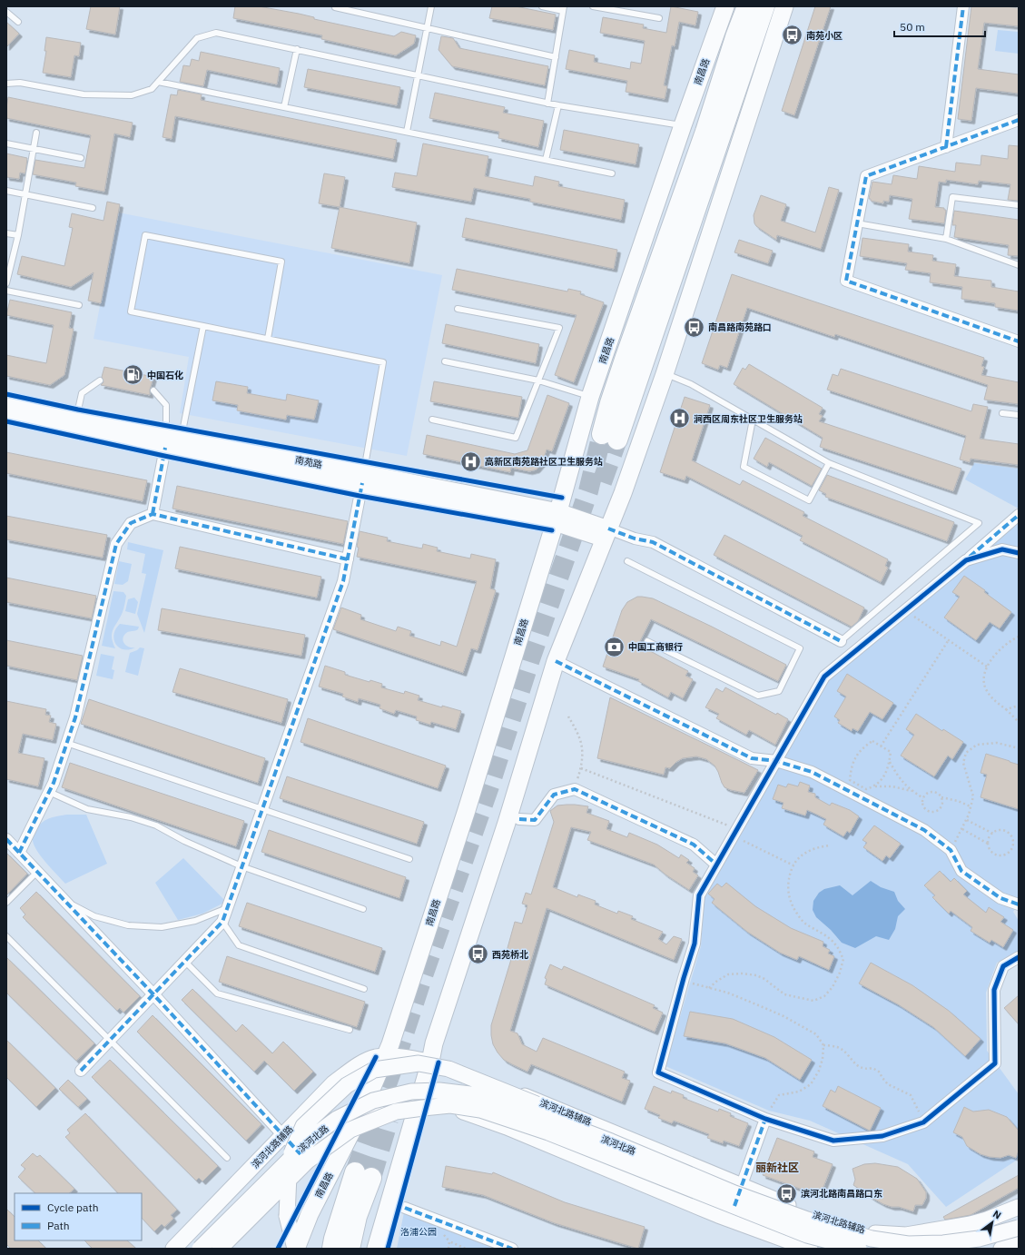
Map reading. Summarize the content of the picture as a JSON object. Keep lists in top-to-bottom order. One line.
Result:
{"streets":{"main road":["南昌路","南苑路","滨河北路辅路","滨河北路"]},"crossings":[["南昌路","南苑路"],["南昌路","滨河北路辅路"]],"districts":["丽新社区"],"parks":["洛浦公园"],"places":{"bus stop":["南苑小区","南昌路南苑路口","西苑桥北","滨河北路南昌路口东"],"fuel station":["中国石化"],"hospital":["涧西区周东社区卫生服务站","高新区南苑路社区卫生服务站"],"bank":["中国工商银行"]},"legend":["Cycle path","Path"],"scale_bar":"50 m","north":"top right"}
